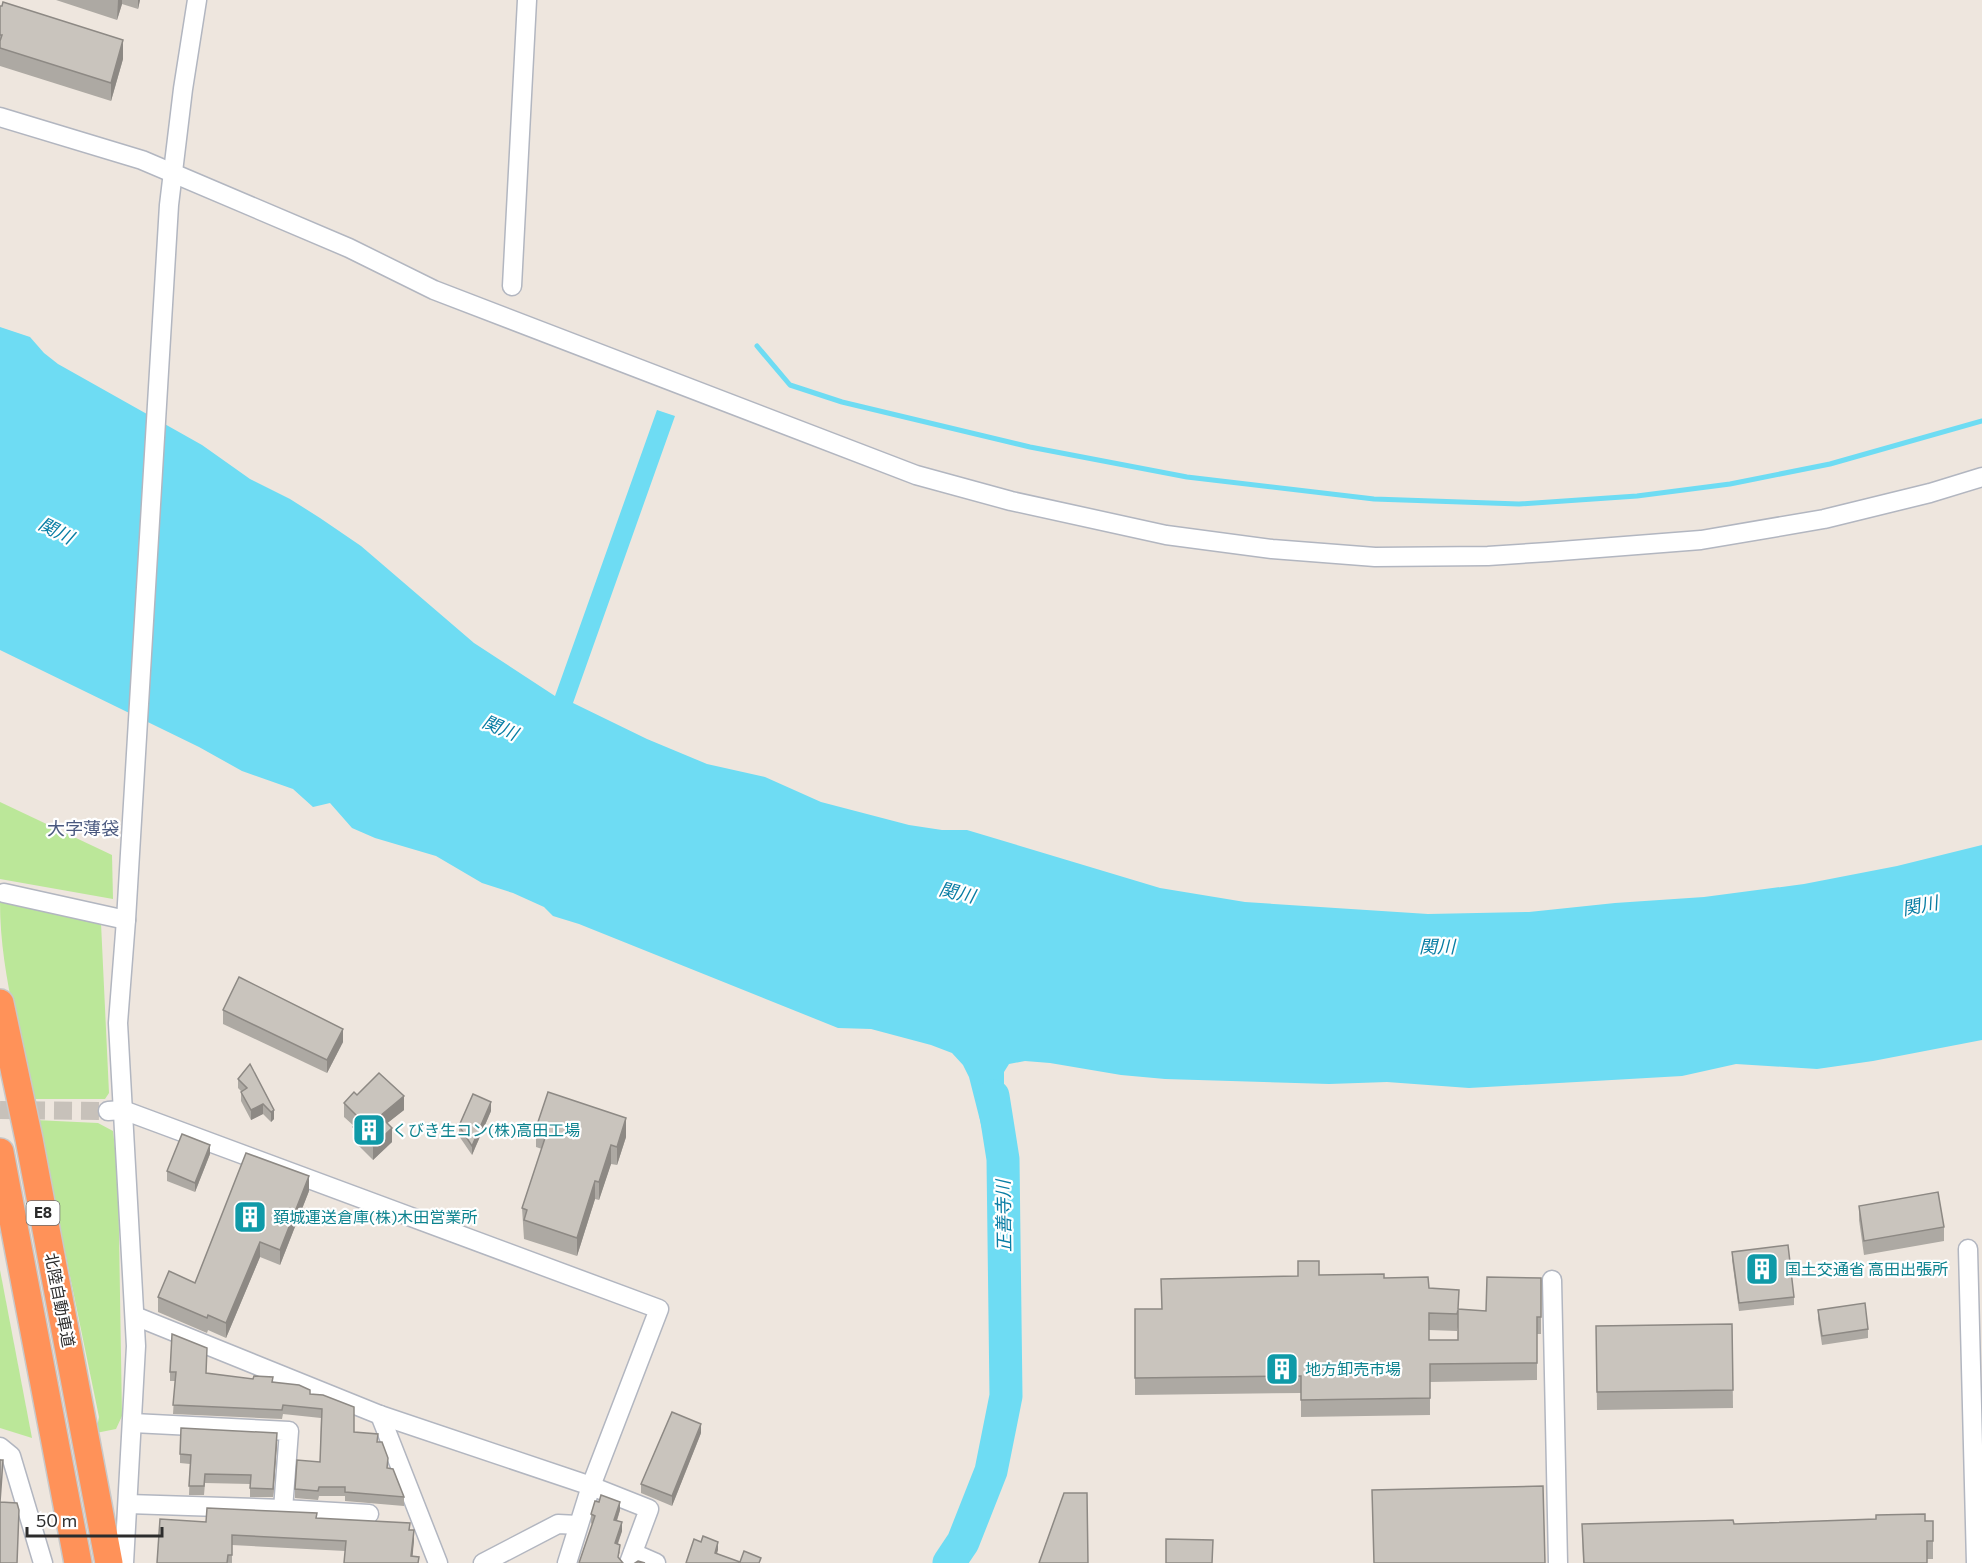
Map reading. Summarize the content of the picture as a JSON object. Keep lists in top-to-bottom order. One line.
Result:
{"streets":{"highway":["E8","北陸自動車道"]},"districts":["大字薄袋"],"water":["関川","正善寺川"],"places":{"building":["くびき生コン(株)高田工場","頚城運送倉庫(株)木田営業所","国土交通省 高田出張所","地方卸売市場"]},"scale_bar":"50 m"}
